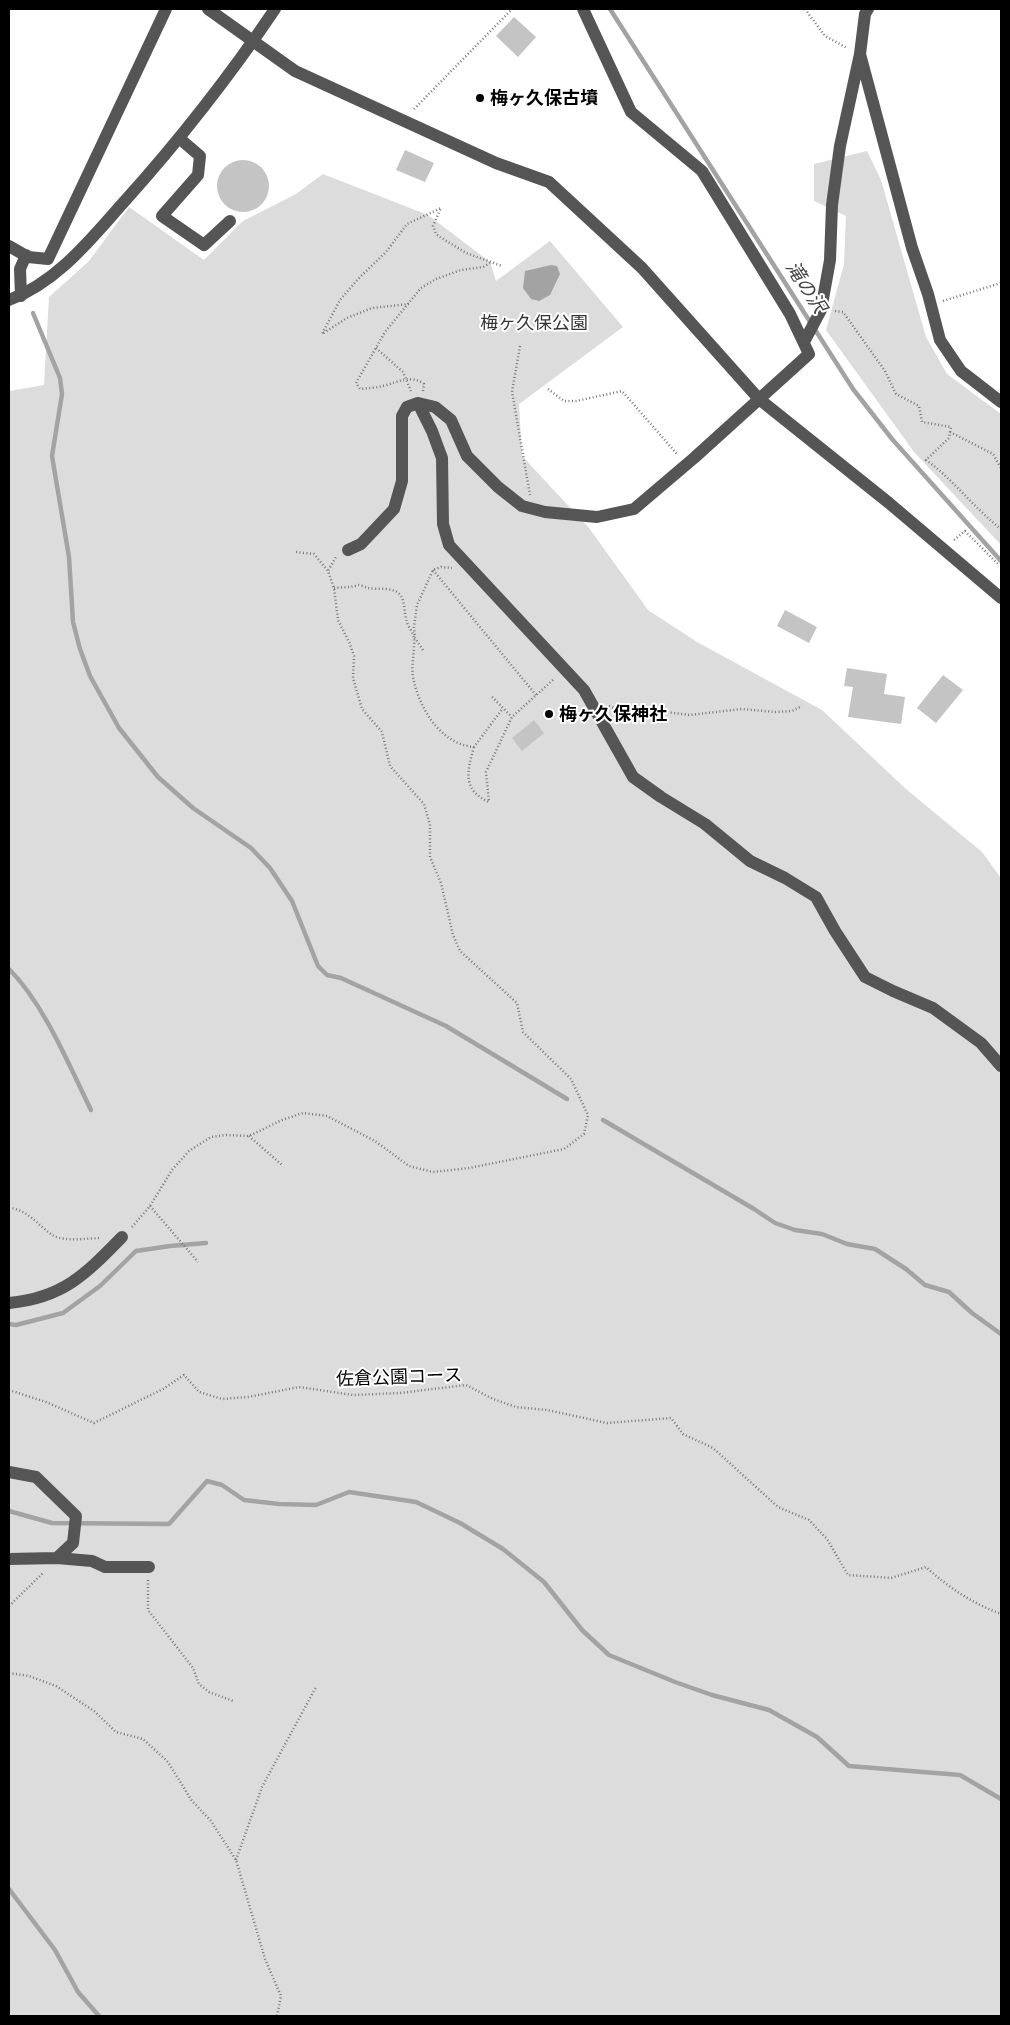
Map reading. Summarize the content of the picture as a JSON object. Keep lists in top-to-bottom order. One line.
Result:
{"streets":{"path":["佐倉公園コース"]},"water":["滝の沢"],"parks":["梅ヶ久保公園"],"places":["梅ヶ久保古墳","梅ヶ久保神社"]}
